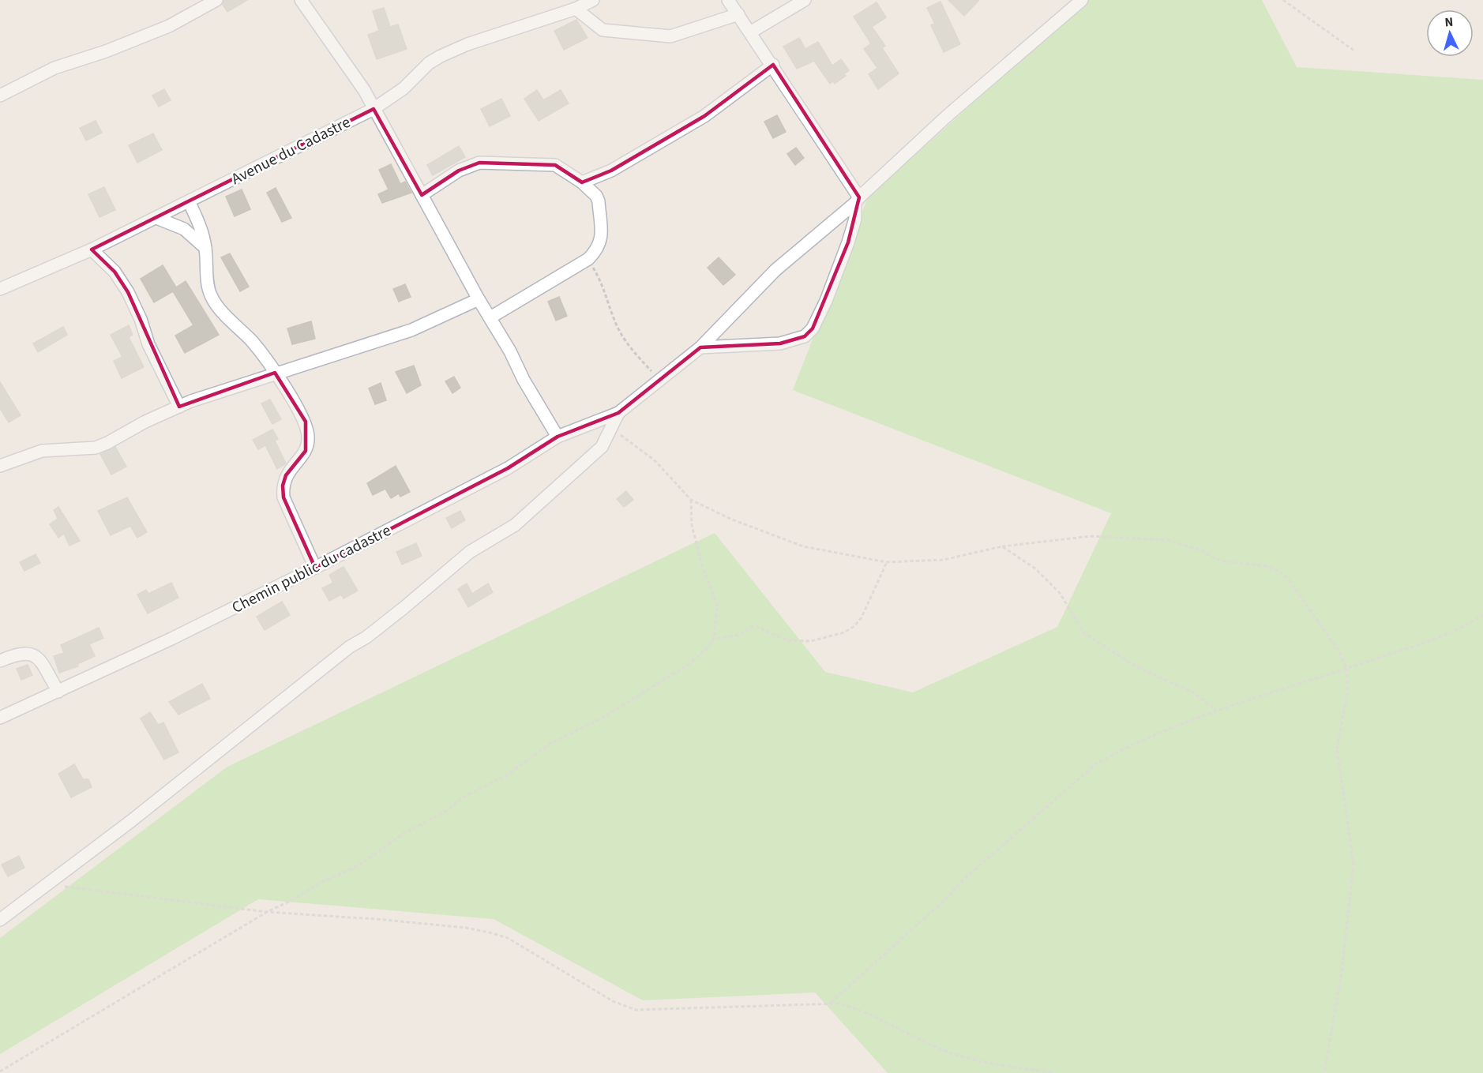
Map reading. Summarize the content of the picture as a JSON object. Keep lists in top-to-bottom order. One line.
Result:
{"streets":{"street":["Avenue du Cadastre","Chemin public du cadastre"]},"north":"top"}
